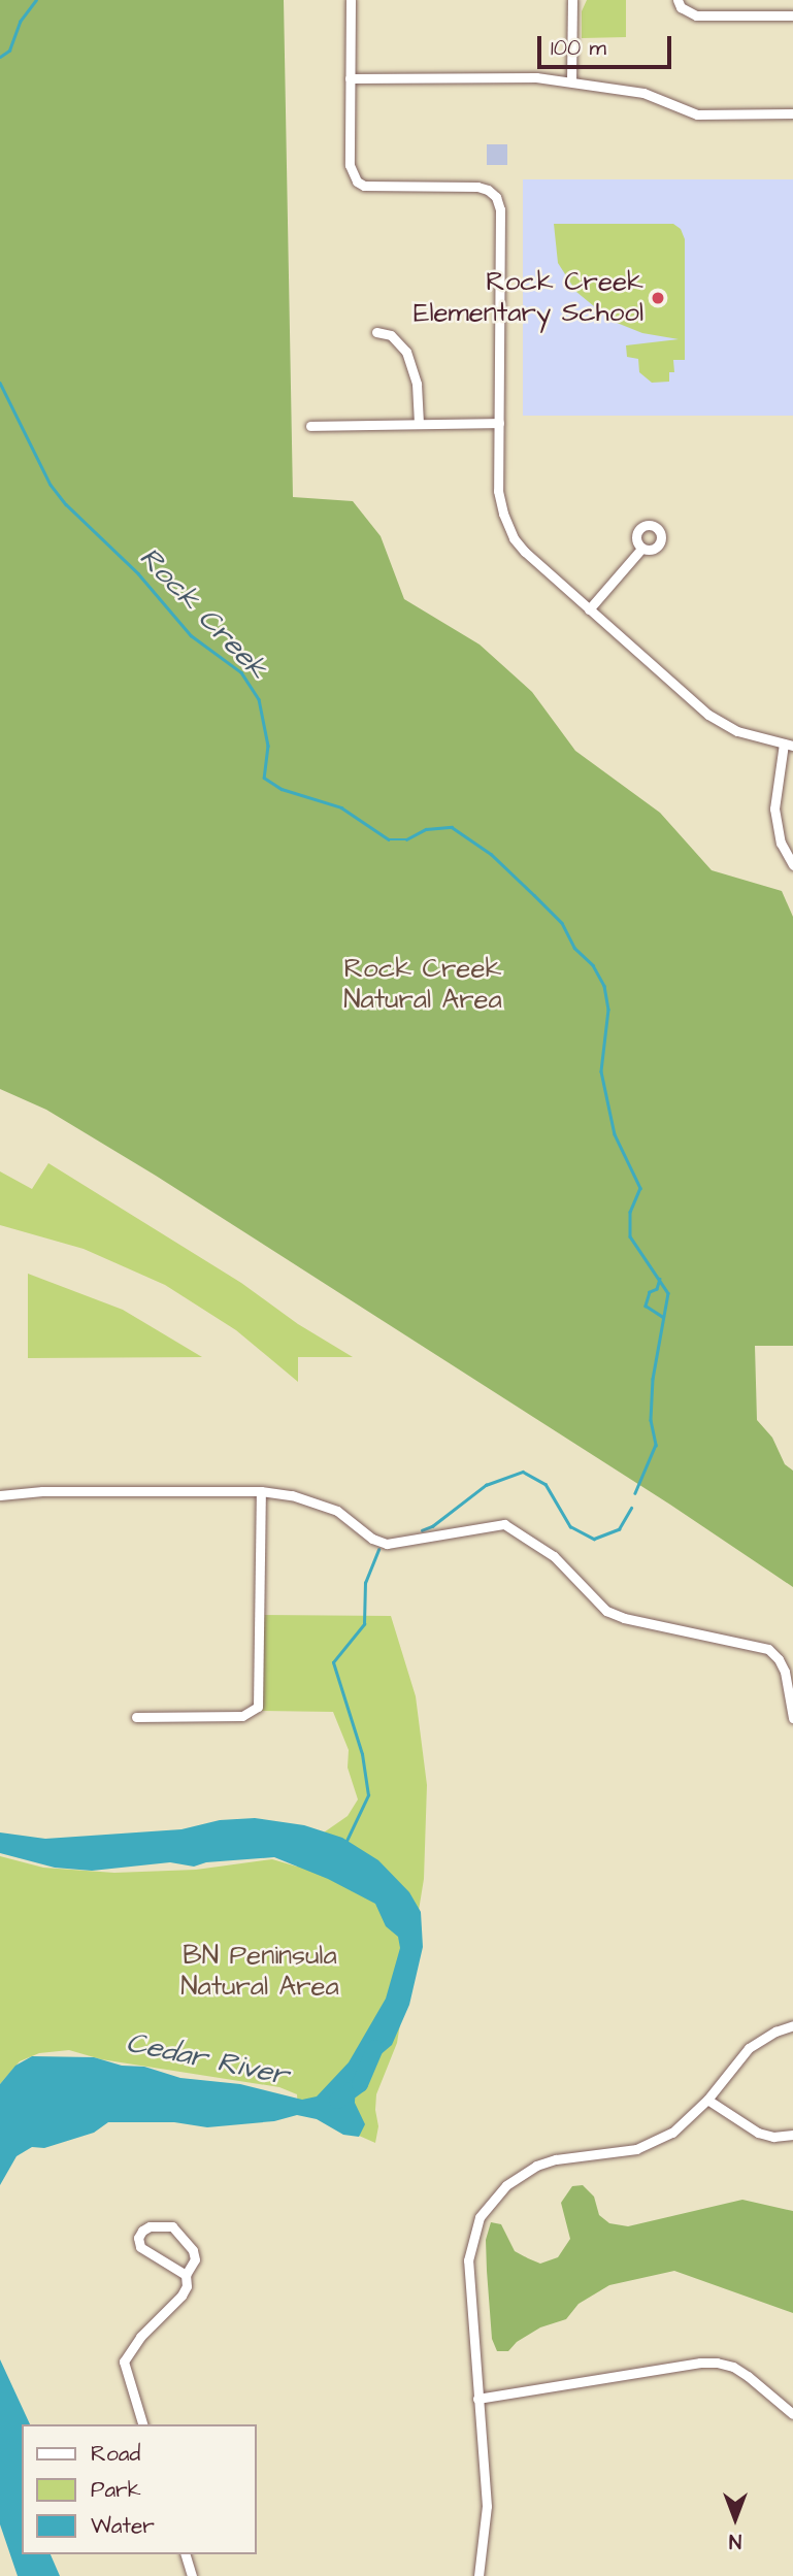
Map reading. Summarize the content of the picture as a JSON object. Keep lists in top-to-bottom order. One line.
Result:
{"water":["Rock Creek","Cedar River"],"parks":["Rock Creek Natural Area","BN Peninsula Natural Area"],"places":["Rock Creek Elementary School"],"legend":["Road","Park","Water"],"scale_bar":"100 m","north":"bottom"}
